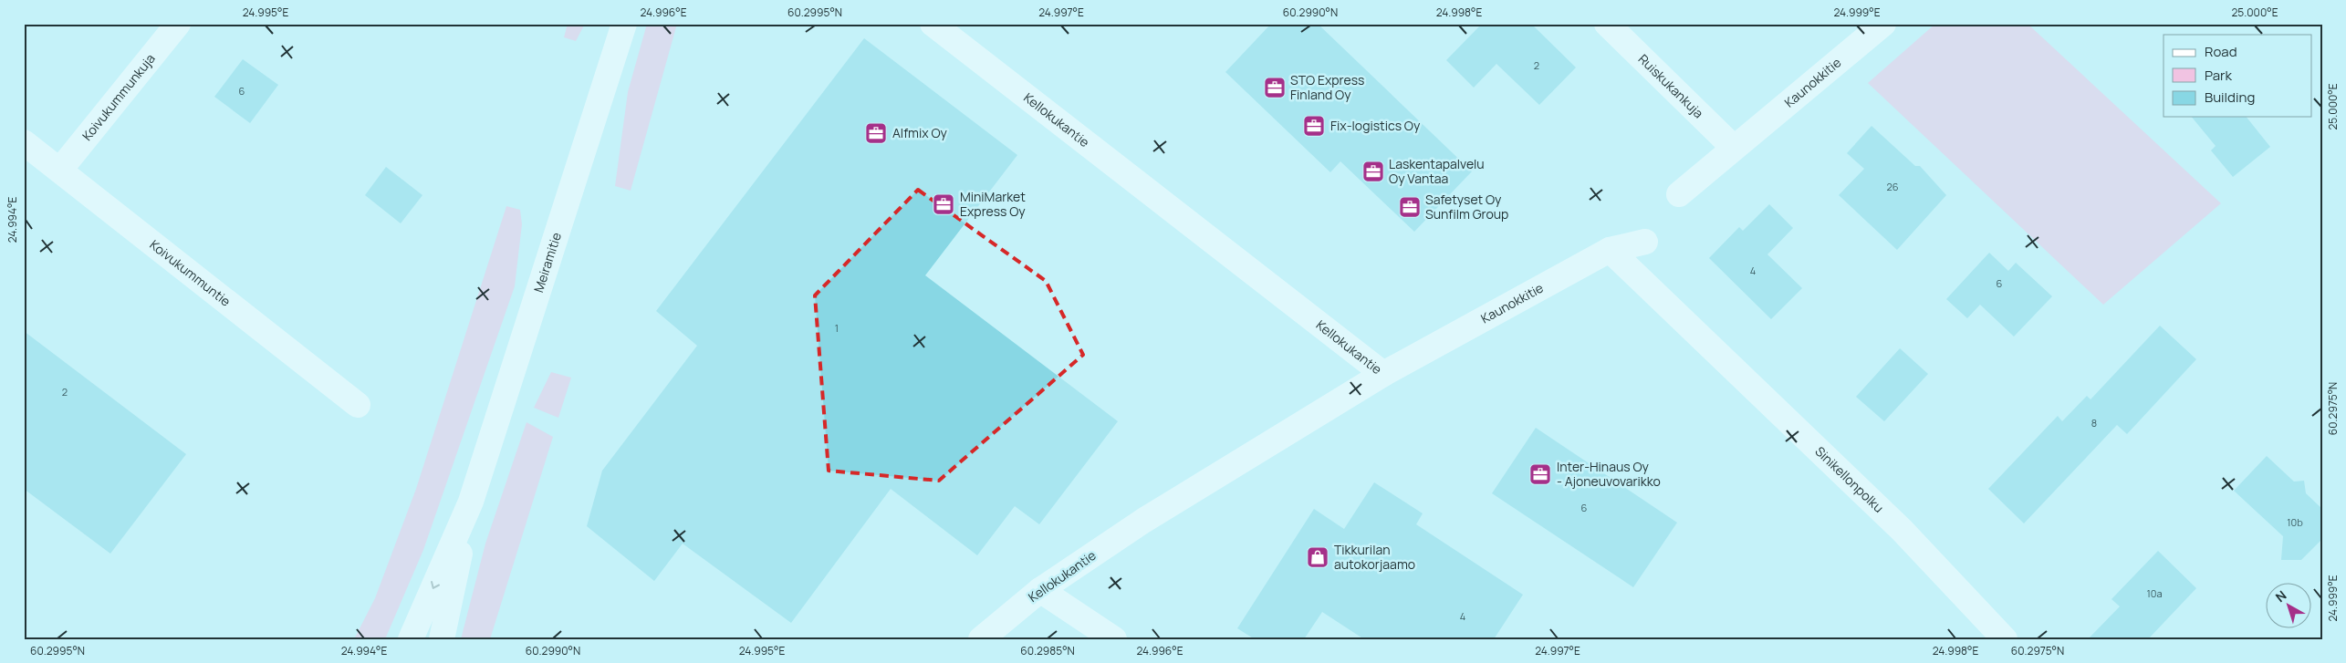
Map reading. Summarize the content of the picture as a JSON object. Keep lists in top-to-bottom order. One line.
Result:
{"streets":{"street":["Kaunokkitie","Ruiskukankuja","Koivukummunkuja","Kellokukantie","Meiramitie","Koivukummuntie","Sinikellonpolku"]},"crossings":[["Kaunokkitie","Ruiskukankuja"],["Kaunokkitie","Kellokukantie"],["Kaunokkitie","Sinikellonpolku"],["Koivukummunkuja","Koivukummuntie"]],"places":{"office":["STO Express Finland Oy","Fix-logistics Oy","Alfmix Oy","Laskentapalvelu Oy Vantaa","MiniMarket Express Oy","Safetyset Oy Sunfilm Group","Inter-Hinaus Oy - Ajoneuvovarikko"],"shop":["Tikkurilan autokorjaamo"]},"house_numbers":["2","6","26","4","6","1","2","8","6","10b","10a","4"],"legend":["Road","Park","Building"],"north":"top left","coordinates":["24.995°E","24.996°E","60.2995°N","24.997°E","60.2990°N","24.998°E","24.999°E","25.000°E","24.994°E","60.2975°N","60.2985°N"]}
